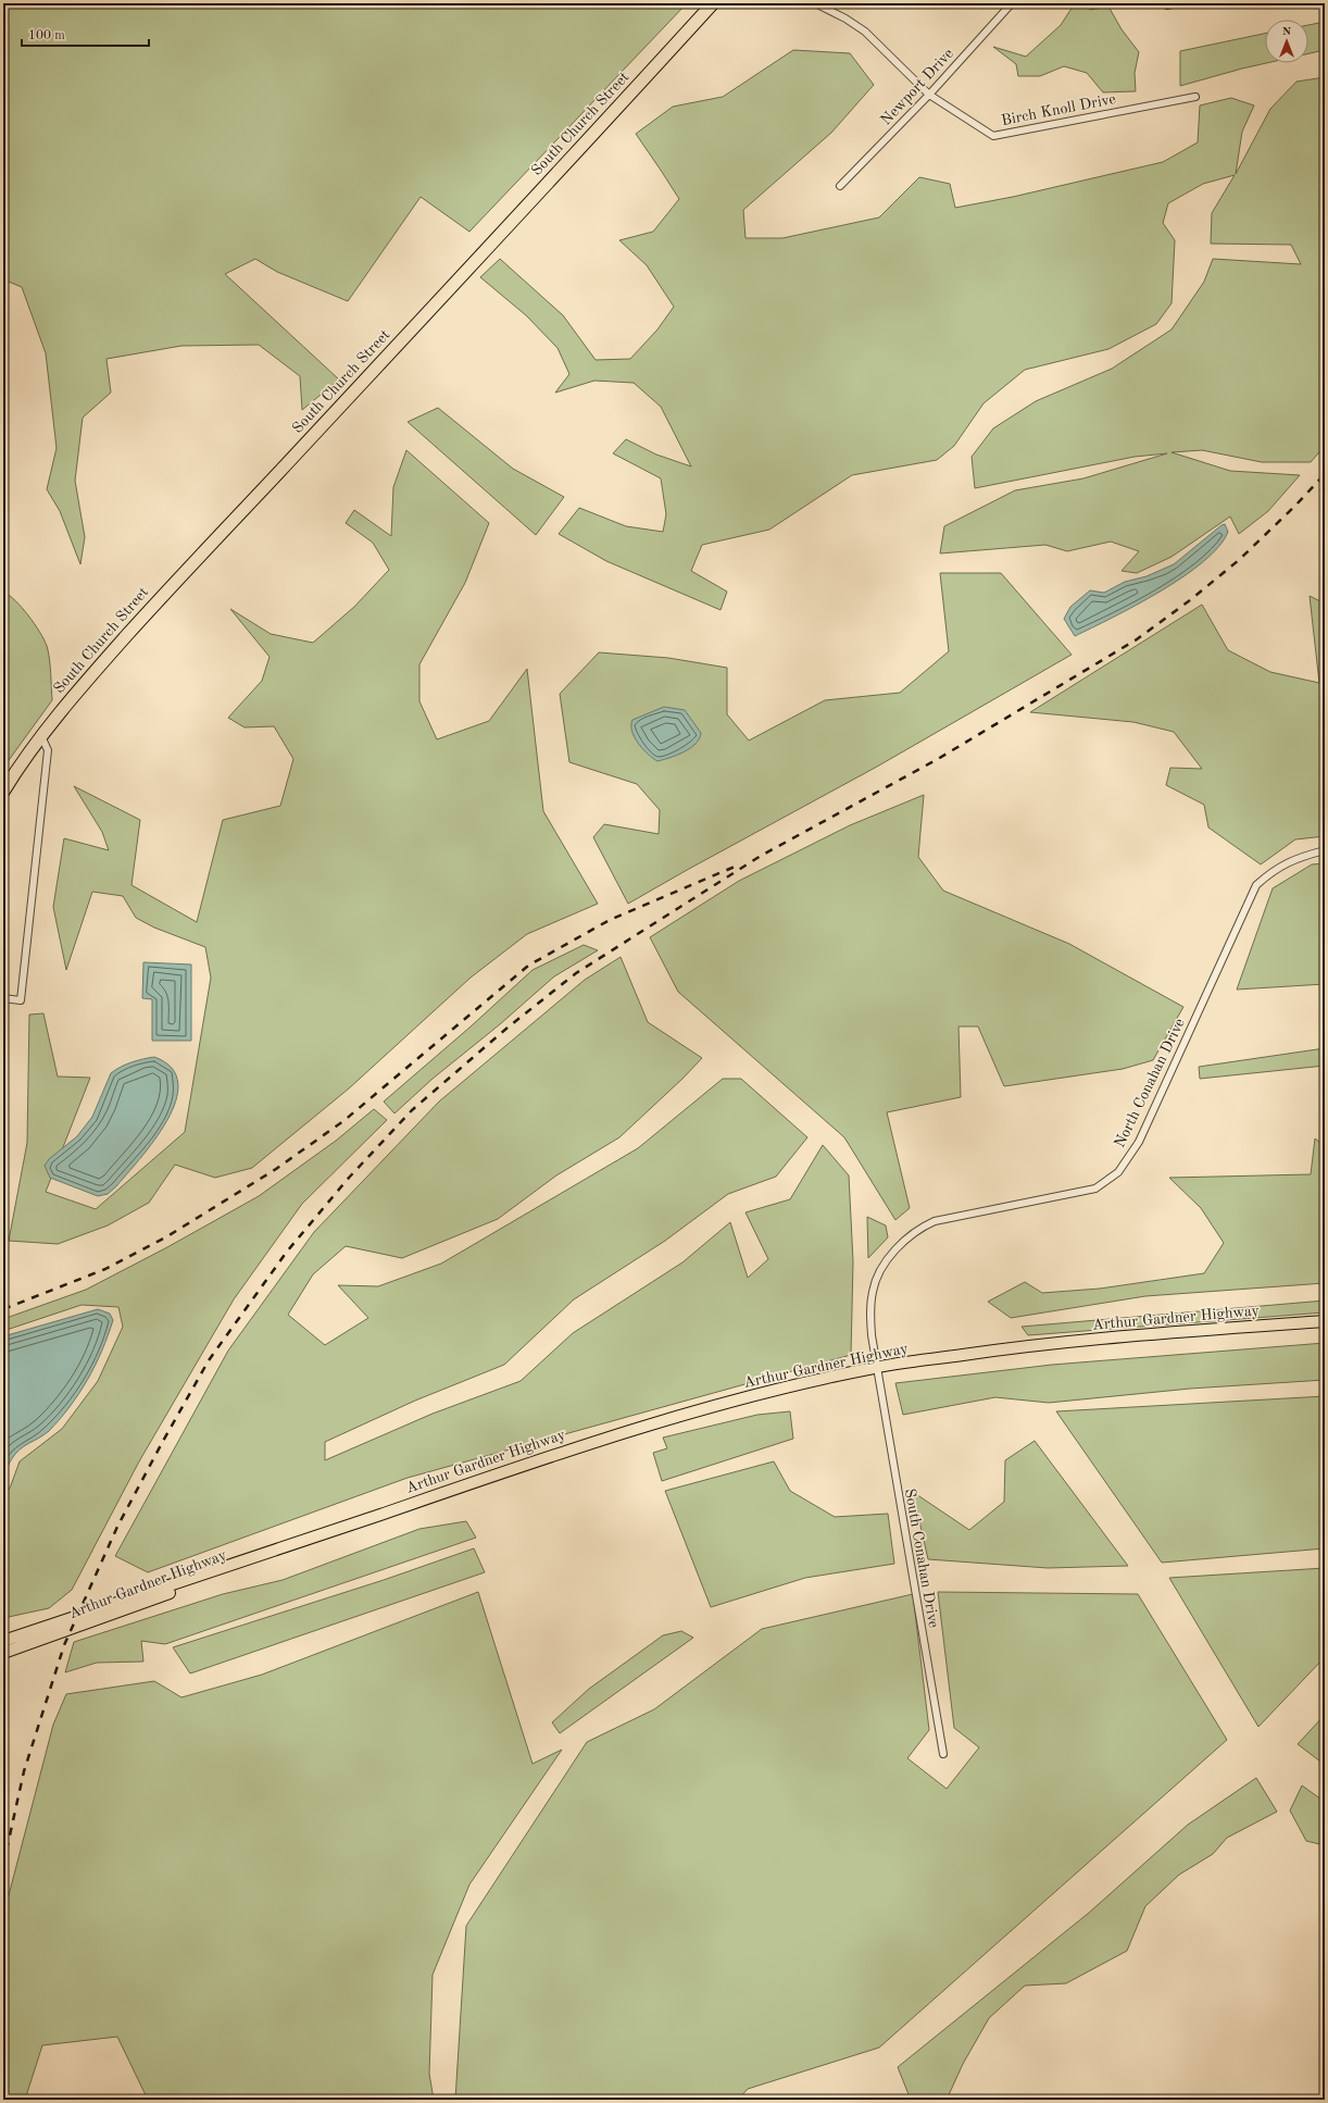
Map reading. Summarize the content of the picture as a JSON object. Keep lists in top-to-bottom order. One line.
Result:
{"streets":{"highway":["South Church Street"],"main road":["Arthur Gardner Highway"],"street":["Newport Drive","Birch Knoll Drive","North Conahan Drive","South Conahan Drive"]},"crossings":[["Newport Drive","Birch Knoll Drive"],["North Conahan Drive","Arthur Gardner Highway"],["North Conahan Drive","South Conahan Drive"],["Arthur Gardner Highway","South Conahan Drive"]],"scale_bar":"100 m","north":"top"}
